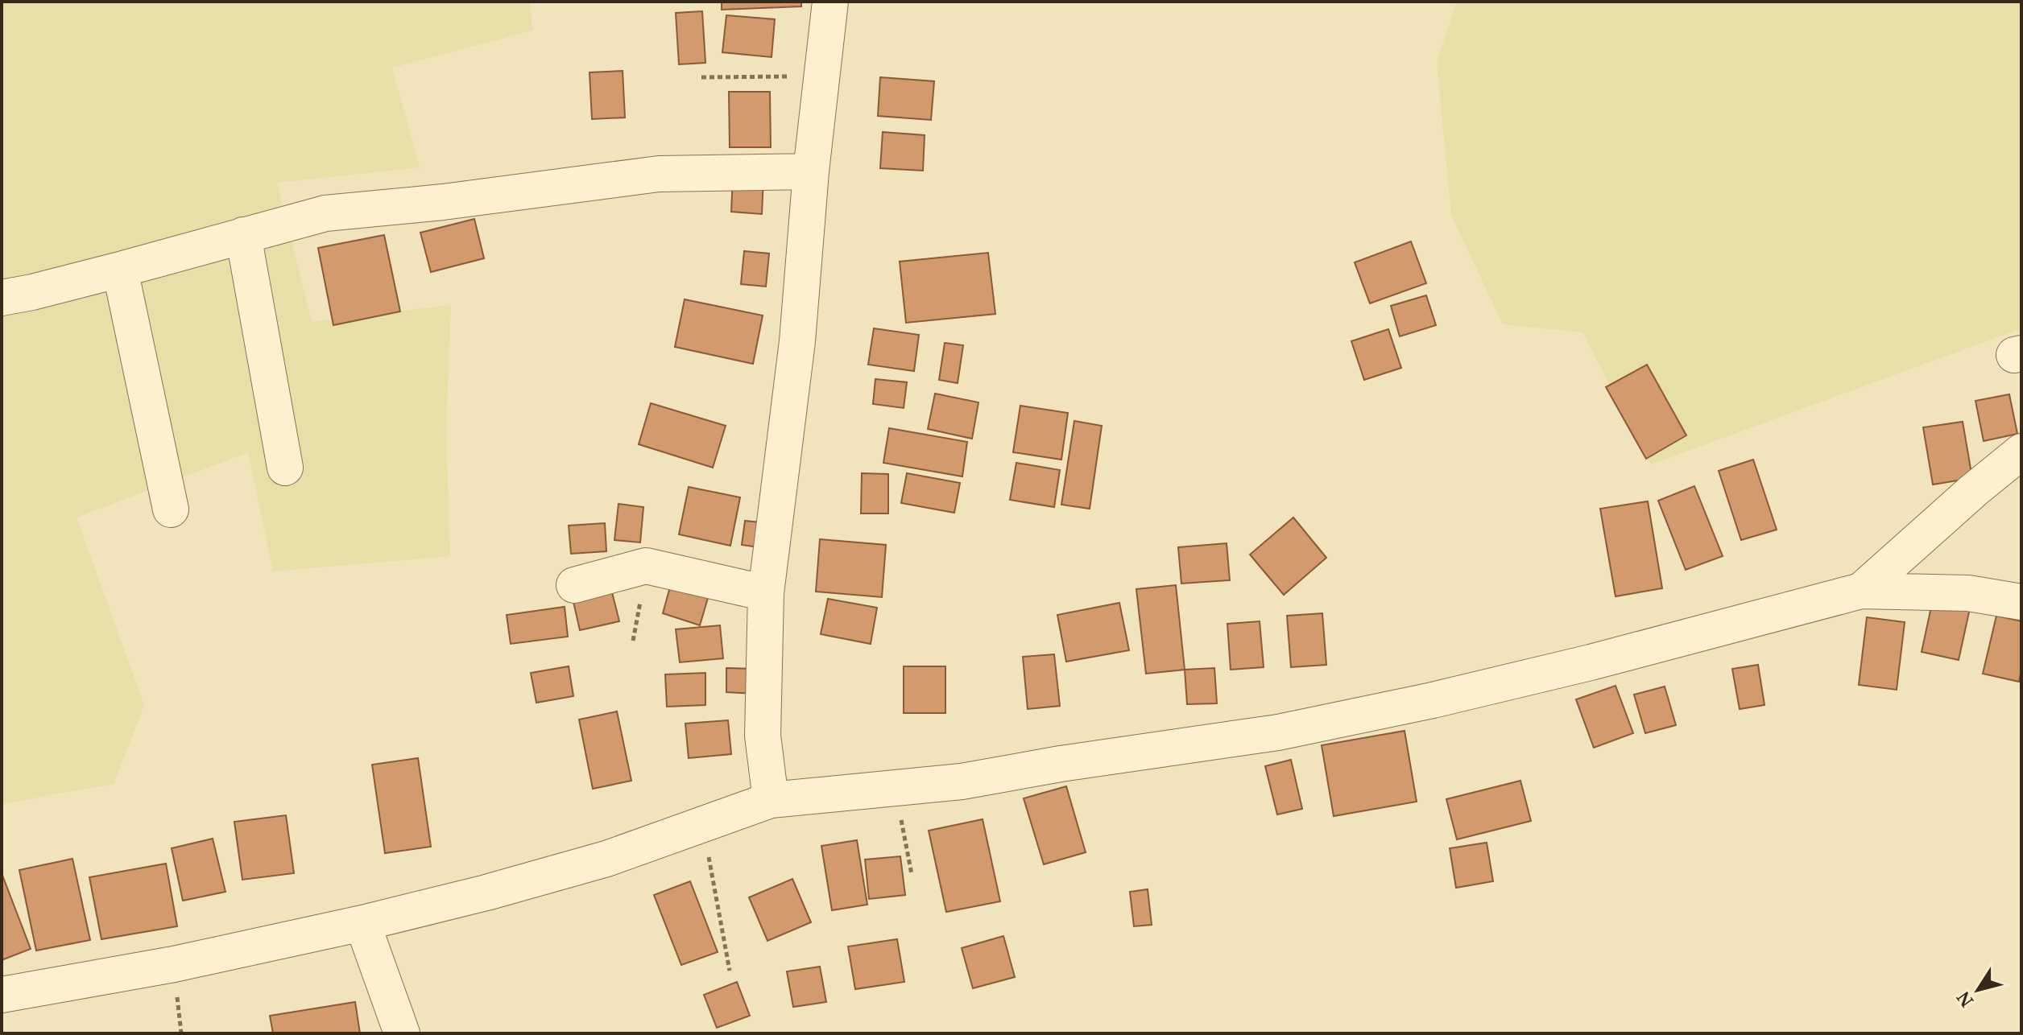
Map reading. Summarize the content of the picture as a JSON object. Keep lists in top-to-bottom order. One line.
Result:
{"north":"bottom left"}
